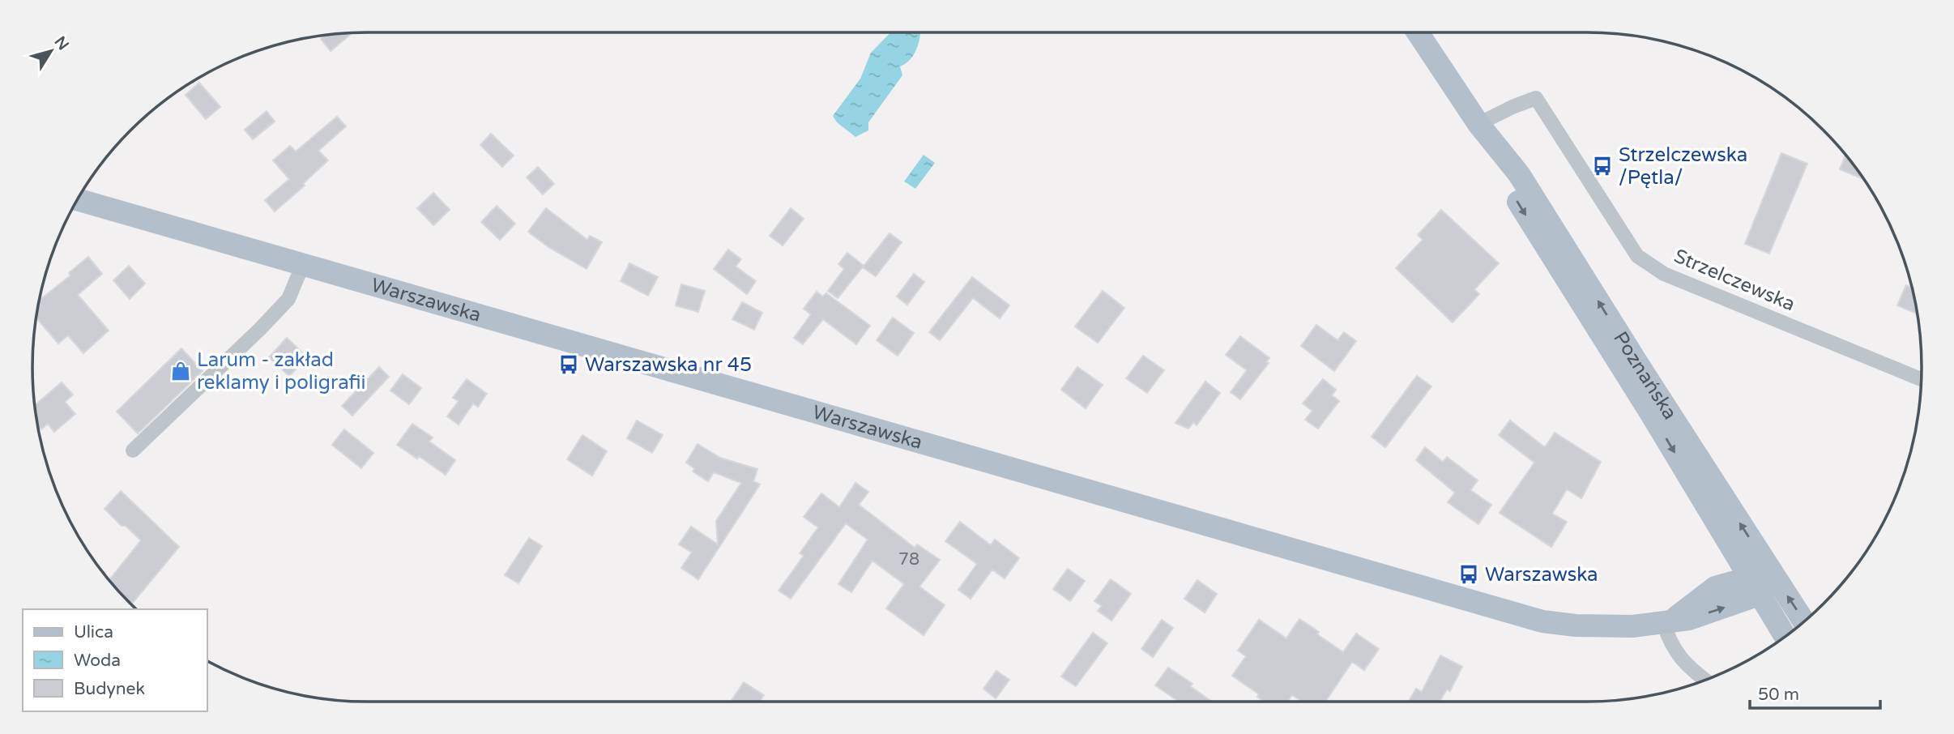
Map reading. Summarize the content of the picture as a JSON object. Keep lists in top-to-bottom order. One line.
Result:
{"streets":{"main road":["Warszawska","Poznańska"],"street":["Strzelczewska"]},"crossings":[["Strzelczewska","Poznańska"],["Warszawska","Poznańska"]],"places":{"bus stop":["Strzelczewska /Pętla/","Warszawska nr 45","Warszawska"],"shop":["Larum - zakład reklamy i poligrafii"]},"house_numbers":["78"],"legend":["Ulica","Woda","Budynek"],"scale_bar":"50 m","north":"top right"}
